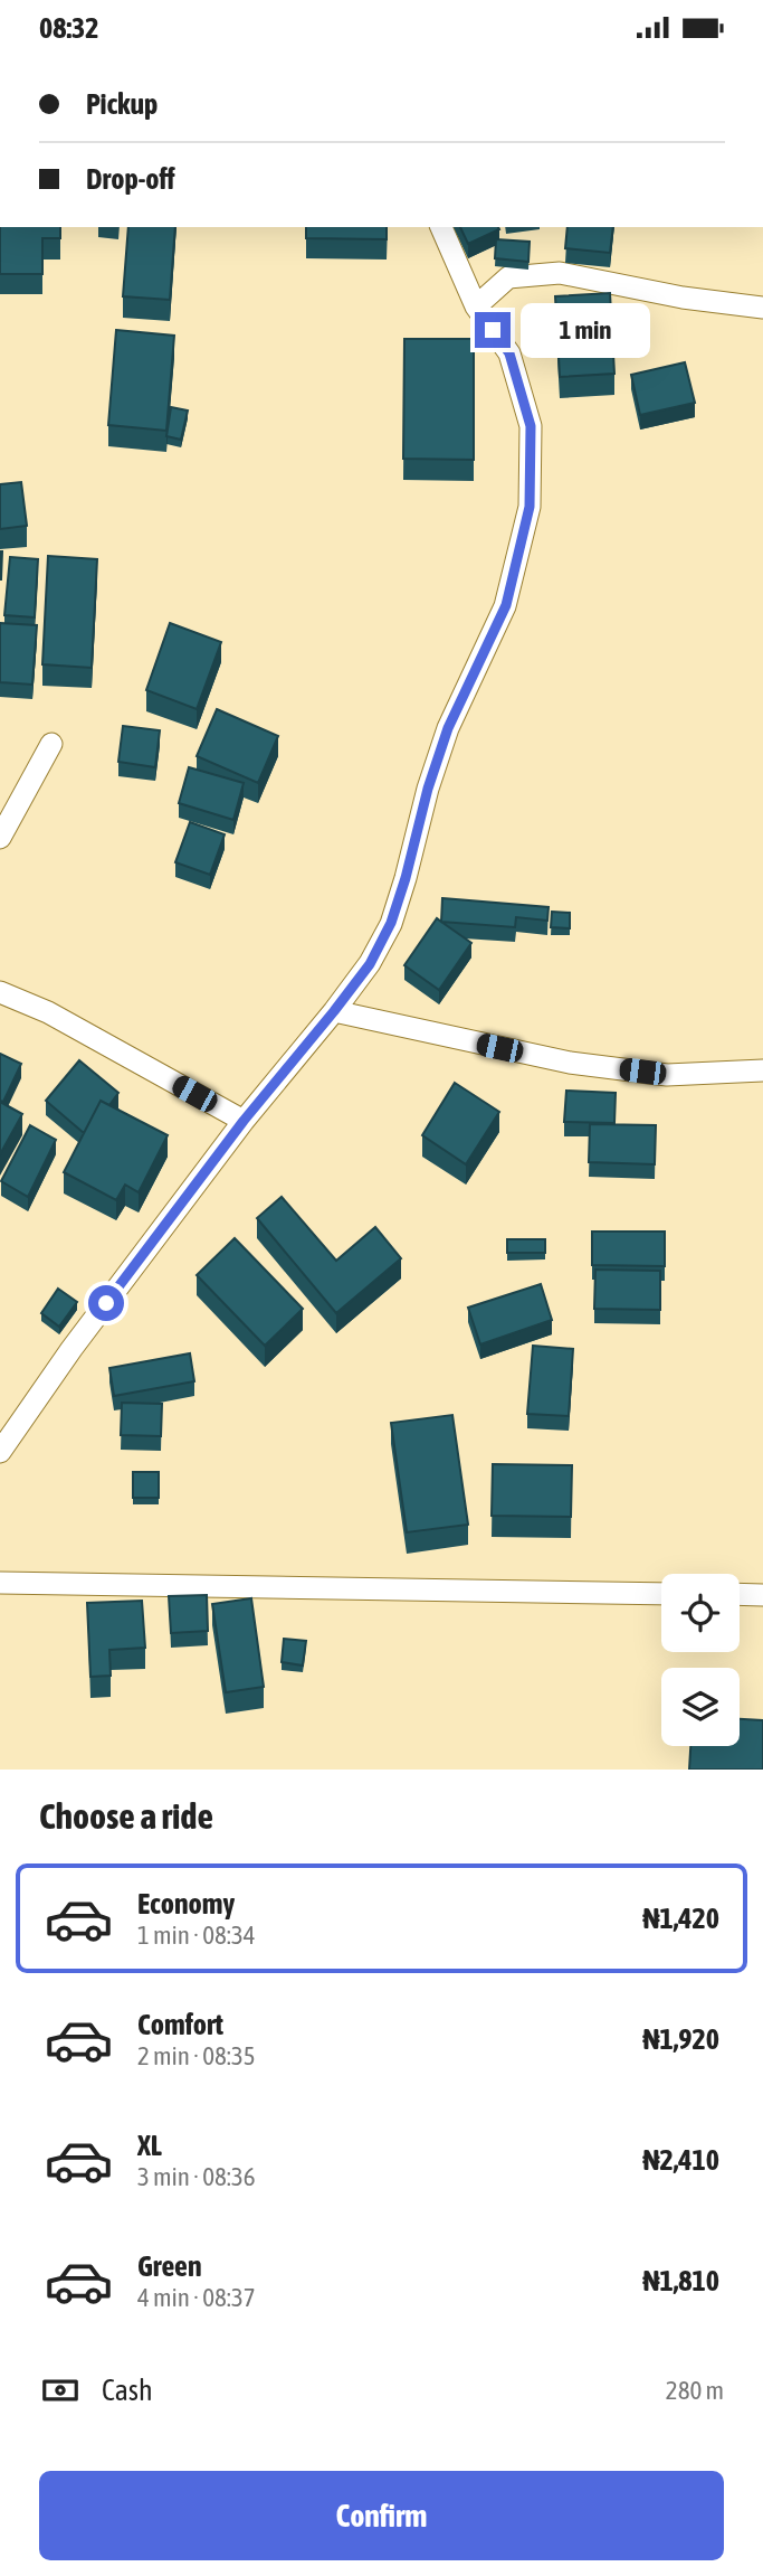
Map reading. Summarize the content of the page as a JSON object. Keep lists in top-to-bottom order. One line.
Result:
{"page":{"status":"08:32","banner":["Pickup","Drop-off"],"bubble":"1 min","heading":"Choose a ride","list":[{"name":"Economy","note":"1 min · 08:34","value":"₦1,420"},{"name":"Comfort","note":"2 min · 08:35","value":"₦1,920"},{"name":"XL","note":"3 min · 08:36","value":"₦2,410"},{"name":"Green","note":"4 min · 08:37","value":"₦1,810"}],"pay":["Cash","280 m"],"buttons":"Confirm"}}
